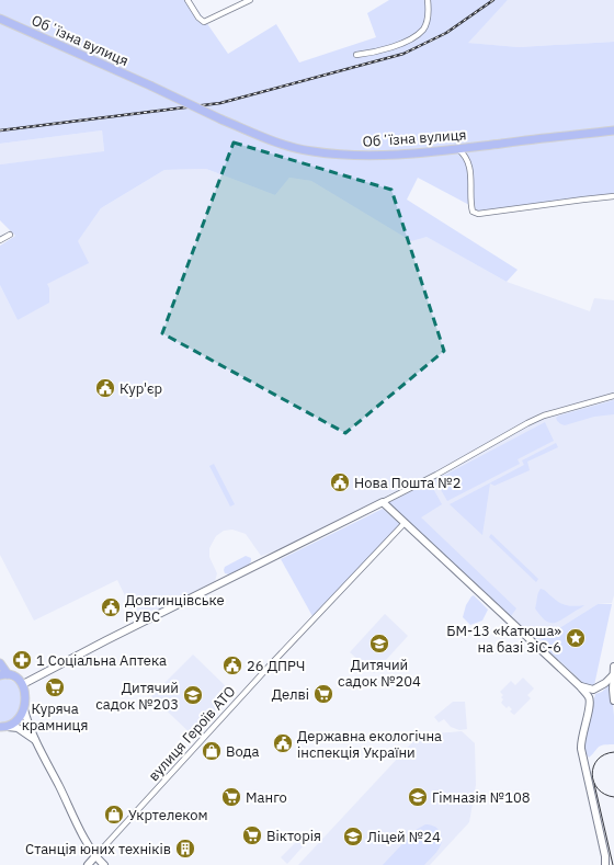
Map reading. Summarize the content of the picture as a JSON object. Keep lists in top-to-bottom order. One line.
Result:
{"streets":{"main road":["Обʼїзна вулиця"],"street":["вулиця Героїв АТО"]},"places":{"public building":["Кур'єр","Нова Пошта №2","Довгинцівське РУВС","26 ДПРЧ","Державна екологічна інспекція України"],"place":["БМ-13 «Катюша» на базі ЗіС-6"],"school or university":["Дитячий садок №204","Дитячий садок №203","Гімназія №108","Ліцей №24"],"pharmacy":["1 Соціальна Аптека"],"supermarket":["Куряча крамниця","Делві","Манго","Вікторія"],"shop":["Вода","Укртелеком"],"building":["Станція юних техніків"]}}
